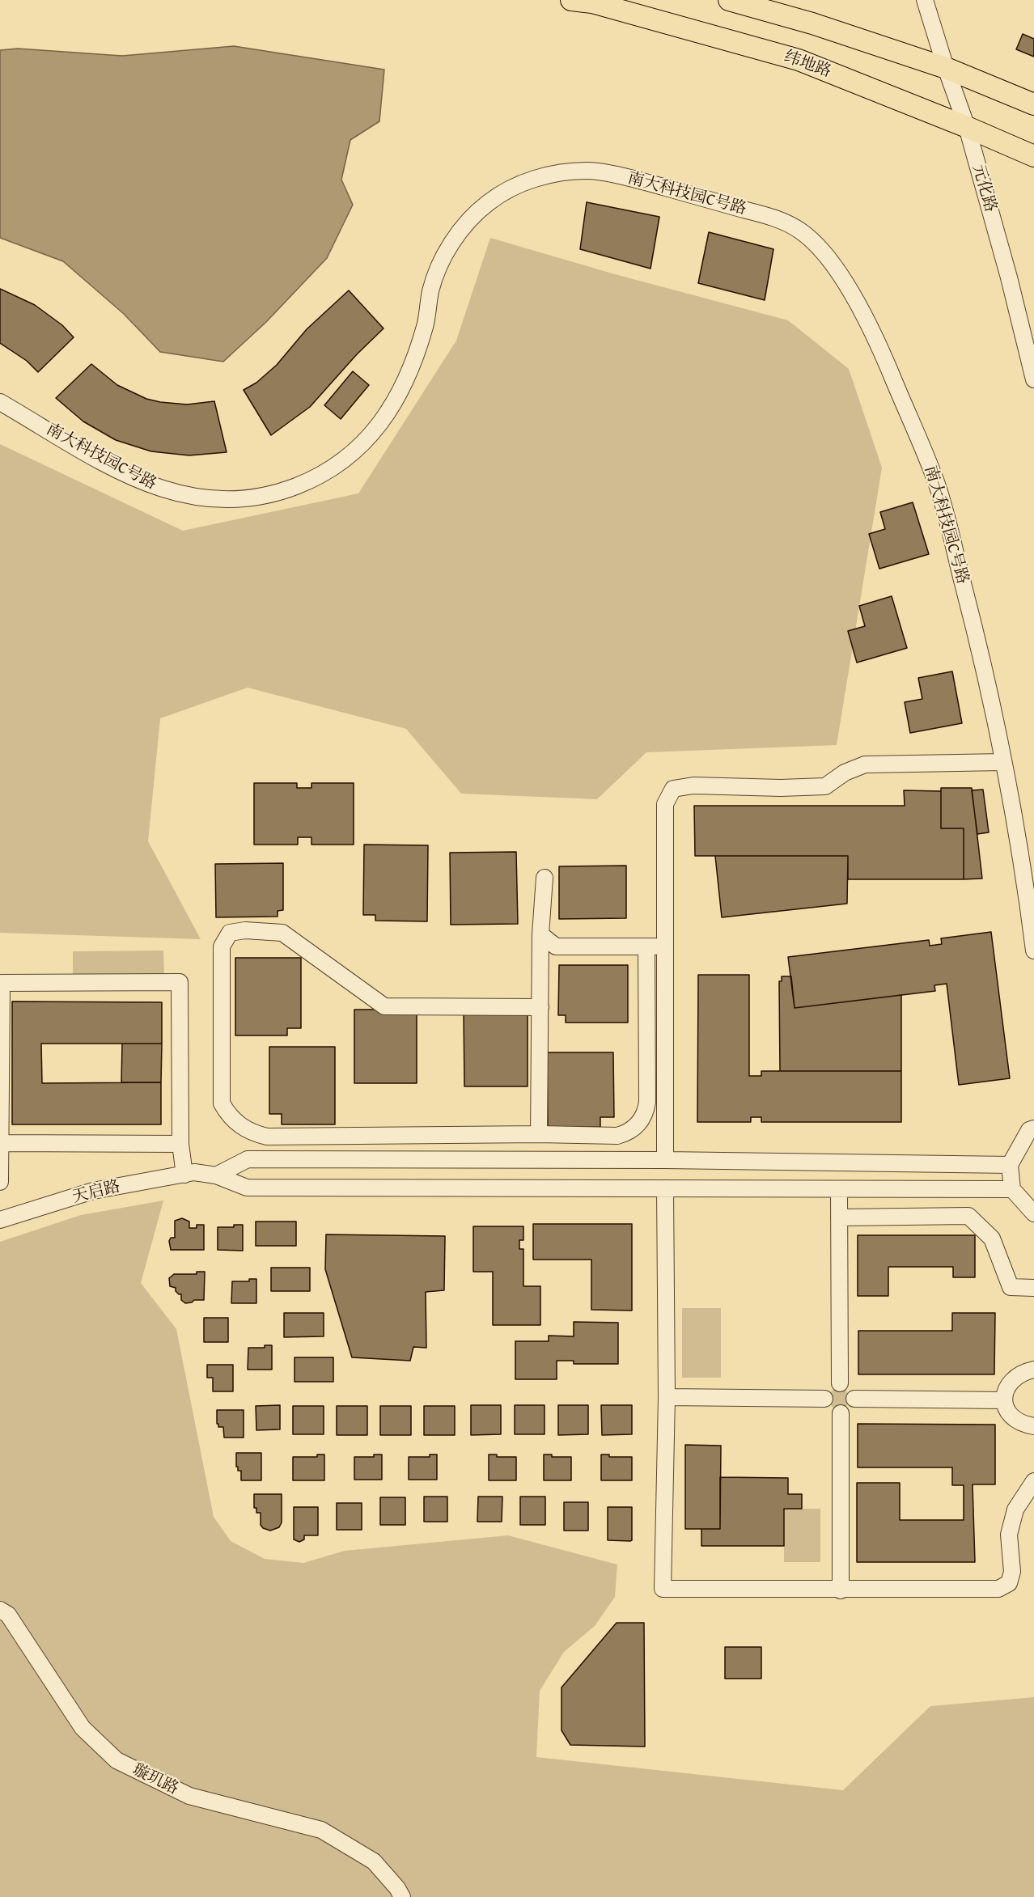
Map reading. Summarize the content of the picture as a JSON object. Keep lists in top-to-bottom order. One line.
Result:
{"streets":{"main road":["纬地路"],"street":["元化路","南大科技园C号路","天启路","璇玑路"]},"crossings":[["纬地路","元化路"]]}
